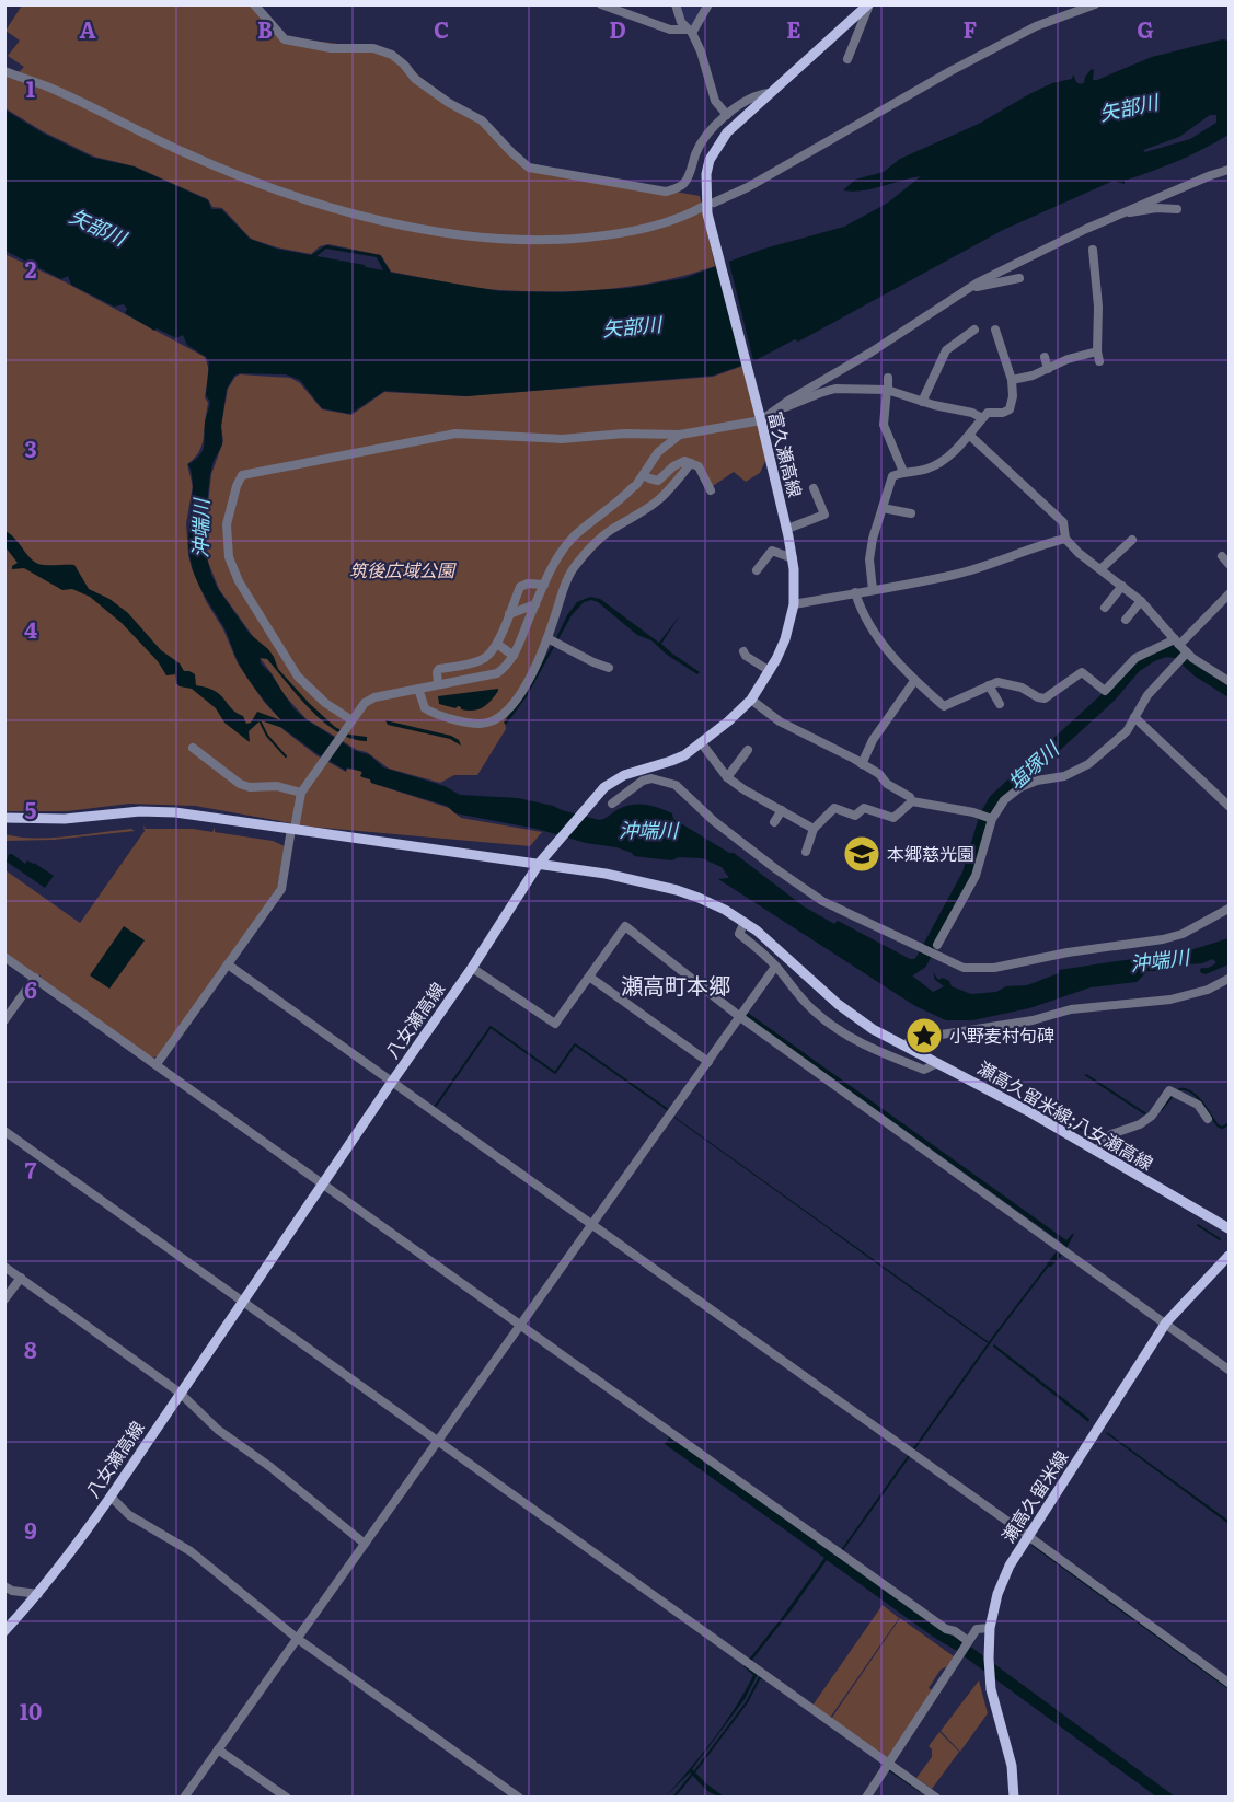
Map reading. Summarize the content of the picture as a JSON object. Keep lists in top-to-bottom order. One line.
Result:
{"streets":{"main road":["富久瀬高線","八女瀬高線","瀬高久留米線;八女瀬高線","瀬高久留米線"]},"crossings":[["富久瀬高線","八女瀬高線"],["富久瀬高線","瀬高久留米線;八女瀬高線"],["八女瀬高線","瀬高久留米線;八女瀬高線"]],"districts":["瀬高町本郷"],"water":["矢部川","沖端川","塩塚川"],"parks":["筑後広域公園"],"places":{"school or university":["本郷慈光園"],"place":["小野麦村句碑"]},"grid":{"columns":["A","B","C","D","E","F","G"],"rows":["1","2","3","4","5","6","7","8","9","10"]}}
